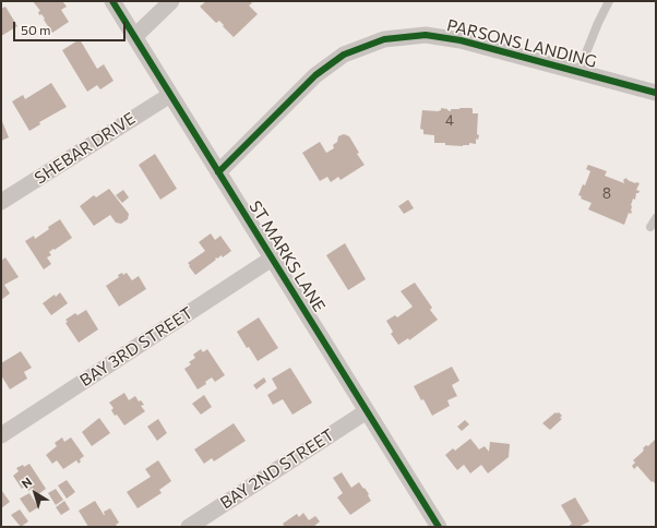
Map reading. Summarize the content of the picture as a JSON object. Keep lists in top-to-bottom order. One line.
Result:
{"streets":{"street":["PARSONS LANDING","SHEBAR DRIVE","ST MARKS LANE","BAY 3RD STREET","BAY 2ND STREET"]},"crossings":[["PARSONS LANDING","ST MARKS LANE"],["SHEBAR DRIVE","ST MARKS LANE"],["ST MARKS LANE","BAY 3RD STREET"],["ST MARKS LANE","BAY 2ND STREET"]],"house_numbers":["4","8"],"scale_bar":"50 m","north":"top left"}
